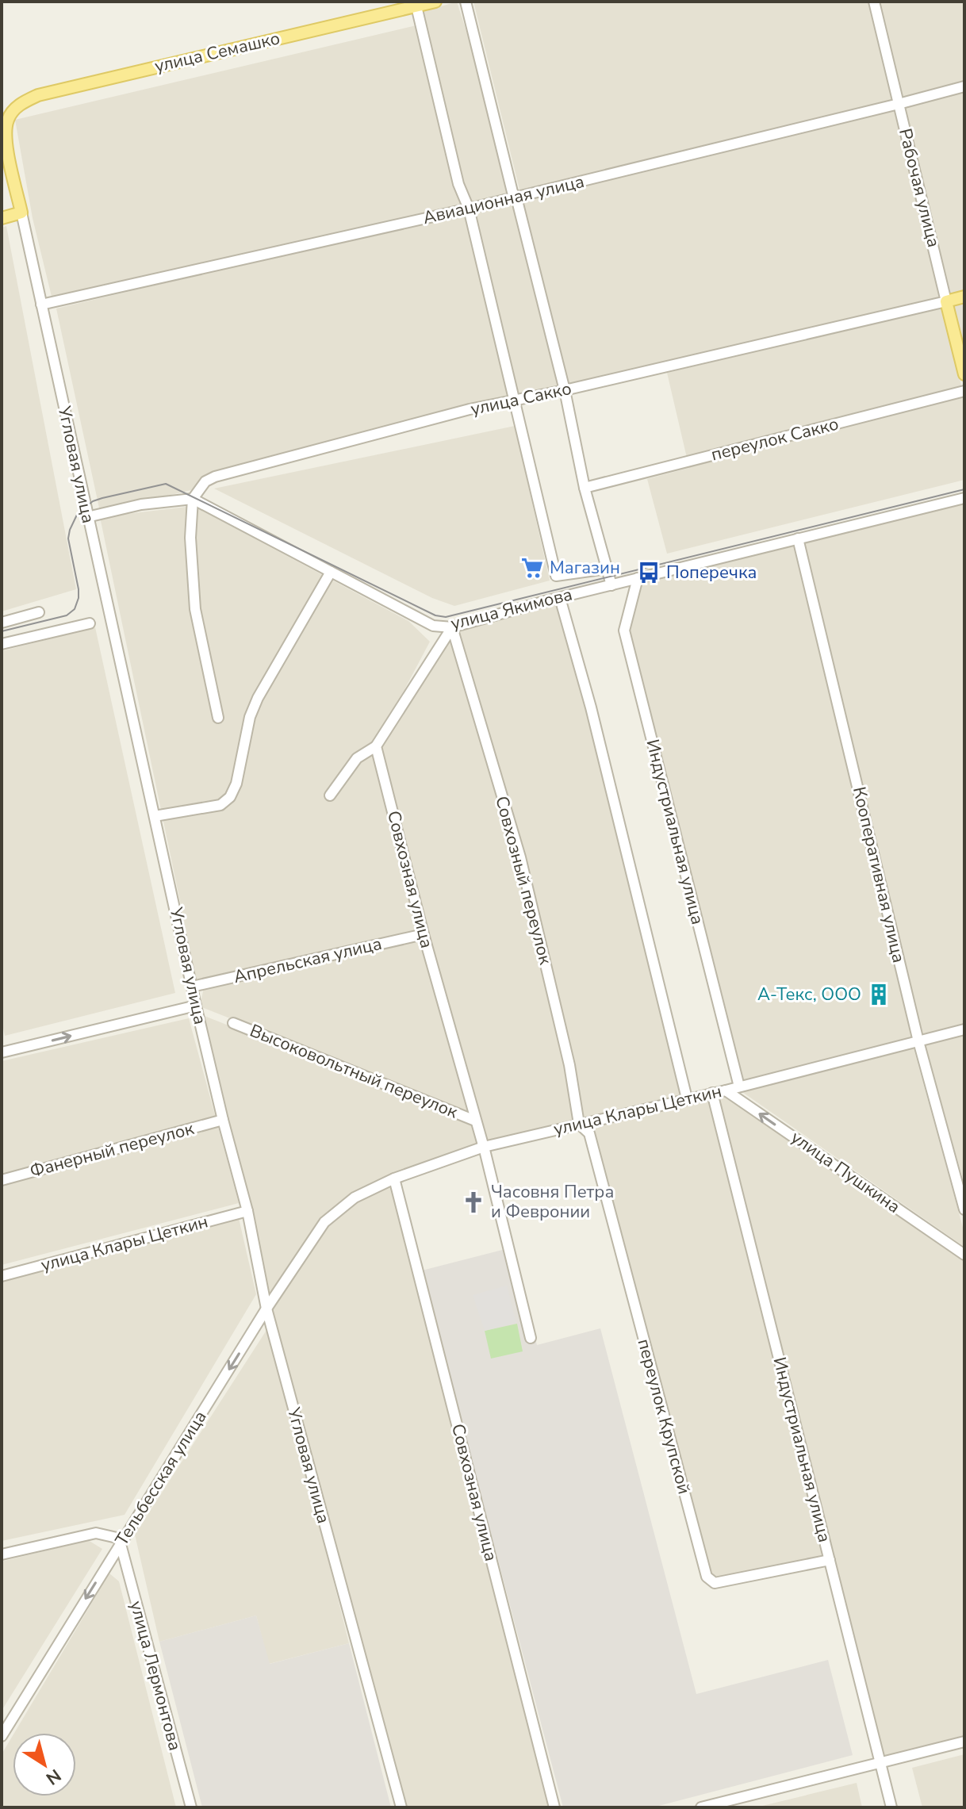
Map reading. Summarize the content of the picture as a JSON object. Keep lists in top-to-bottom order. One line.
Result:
{"streets":{"main road":["улица Семашко","Рабочая улица","улица Сакко","Угловая улица"],"street":["Авиационная улица","переулок Сакко","улица Якимова","Индустриальная улица","Кооперативная улица","Совхозная улица","Совхозный переулок","Апрельская улица","Высоковольтный переулок","улица Клары Цеткин","Фанерный переулок","улица Пушкина","переулок Крупской","Тельбесская улица","улица Лермонтова"]},"crossings":[["улица Семашко","Угловая улица"],["Рабочая улица","Авиационная улица"],["Рабочая улица","улица Сакко"],["Авиационная улица","Угловая улица"],["улица Сакко","улица Якимова"],["Угловая улица","Апрельская улица"],["Угловая улица","улица Клары Цеткин"],["Угловая улица","Фанерный переулок"],["Угловая улица","Тельбесская улица"],["улица Якимова","Индустриальная улица"],["улица Якимова","Кооперативная улица"],["улица Якимова","Совхозный переулок"],["Индустриальная улица","улица Клары Цеткин"],["Индустриальная улица","переулок Крупской"],["Кооперативная улица","улица Клары Цеткин"],["Совхозная улица","Апрельская улица"],["Совхозная улица","Высоковольтный переулок"],["Совхозная улица","улица Клары Цеткин"],["Совхозный переулок","улица Клары Цеткин"],["Совхозный переулок","переулок Крупской"],["улица Клары Цеткин","улица Пушкина"],["улица Клары Цеткин","переулок Крупской"],["улица Клары Цеткин","Тельбесская улица"],["Тельбесская улица","улица Лермонтова"]],"one_way":["улица Пушкина","Тельбесская улица"],"places":{"supermarket":["Магазин"],"bus stop":["Поперечка"],"building":["А-Текс, ООО"],"church":["Часовня Петра и Февронии"]},"north":"bottom right"}
